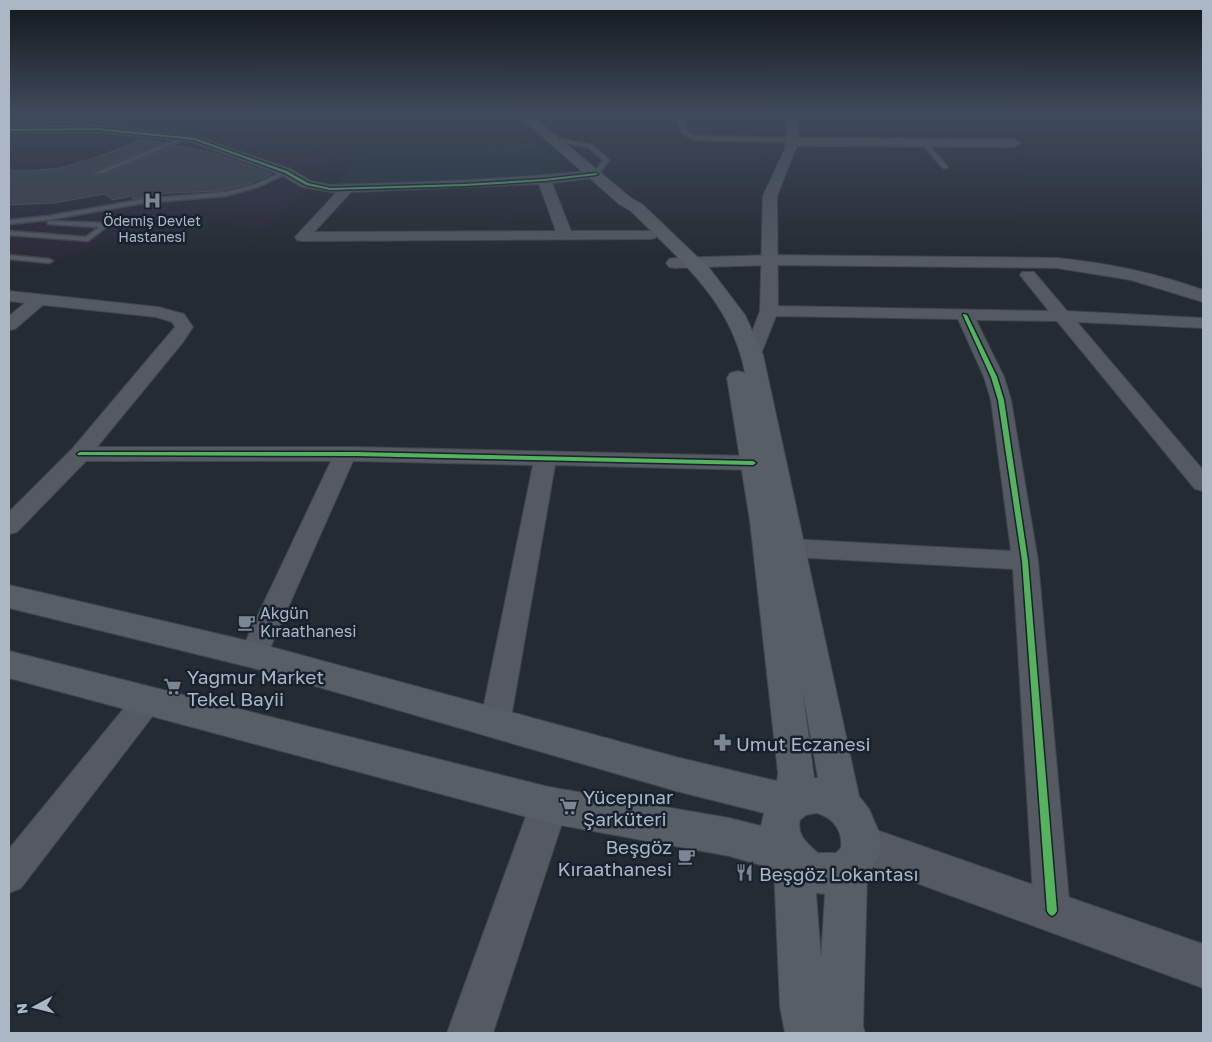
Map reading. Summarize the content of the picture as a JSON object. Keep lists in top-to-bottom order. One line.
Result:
{"places":{"hospital":["Ödemiş Devlet Hastanesi"],"cafe":["Akgün Kıraathanesi","Beşgöz Kıraathanesi"],"supermarket":["Yağmur Market Tekel Bayii","Yücepınar Şarküteri"],"pharmacy":["Umut Eczanesi"],"restaurant":["Beşgöz Lokantası"]},"north":"left"}
